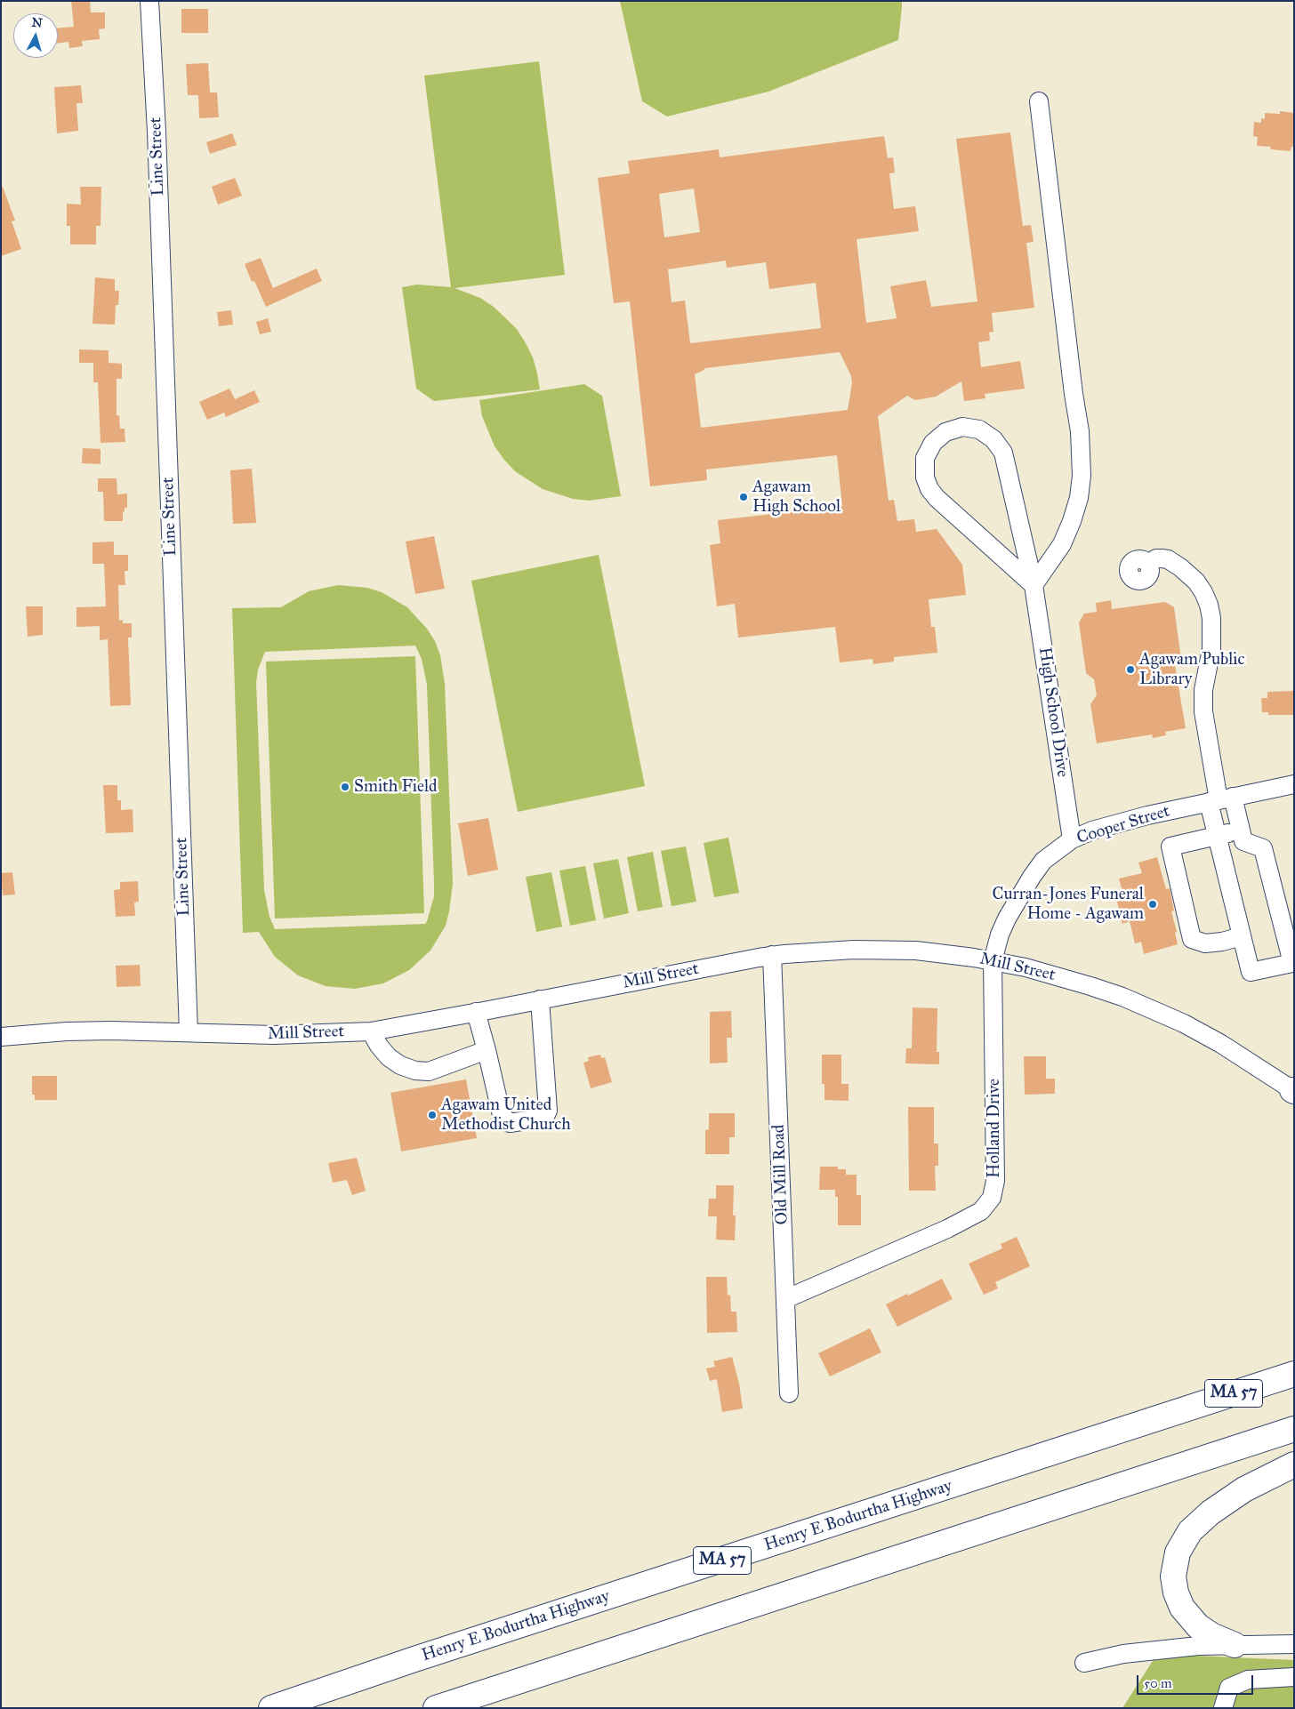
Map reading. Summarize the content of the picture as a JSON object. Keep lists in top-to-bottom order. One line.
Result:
{"streets":{"highway":["MA 57","Henry E Bodurtha Highway"],"street":["Line Street","High School Drive","Cooper Street","Mill Street","Holland Drive","Old Mill Road"]},"crossings":[["Line Street","Mill Street"],["High School Drive","Cooper Street"],["Cooper Street","Mill Street"],["Cooper Street","Holland Drive"],["Mill Street","Holland Drive"],["Mill Street","Old Mill Road"],["Holland Drive","Old Mill Road"]],"places":["Agawam High School","Agawam Public Library","Smith Field","Curran-Jones Funeral Home - Agawam","Agawam United Methodist Church"],"scale_bar":"50 m","north":"top"}
